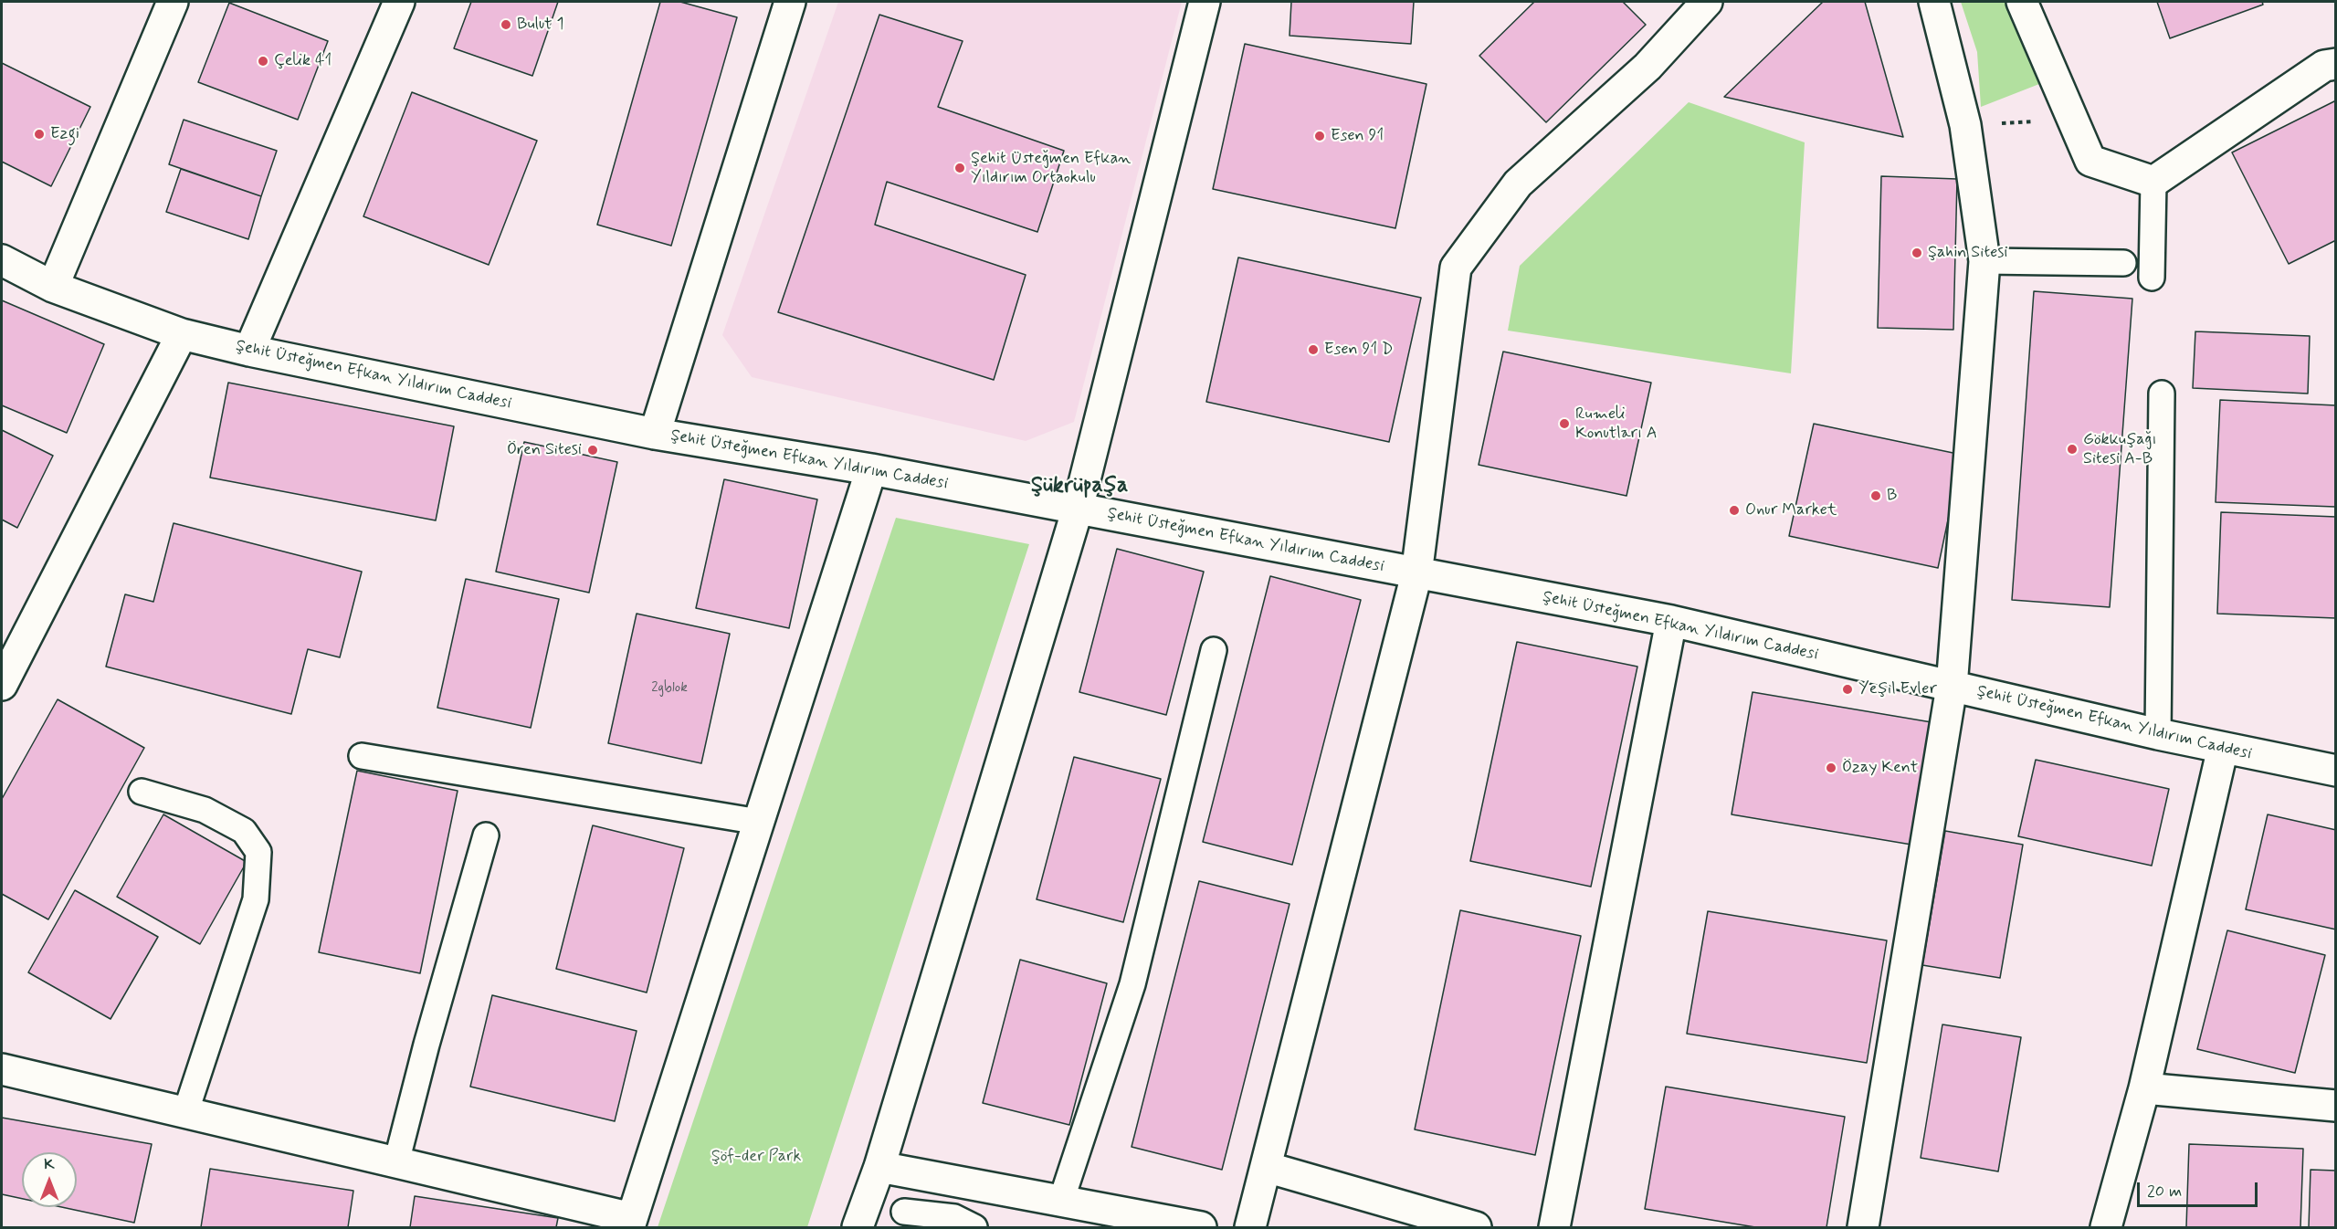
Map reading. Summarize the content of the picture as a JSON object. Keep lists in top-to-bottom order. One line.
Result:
{"streets":{"street":["Şehit Üsteğmen Efkan Yıldırım Caddesi"]},"districts":["Şükrüpaşa"],"parks":["Şöf-der Park"],"places":["Bulut 1","Çelik 41","Ezgi","Esen 91","Şehit Üsteğmen Efkan Yıldırım Ortaokulu","Şahin Sitesi","Esen 91 D","Rumeli Konutları A","Gökkuşağı Sitesi A-B","Ören Sitesi","B","Onur Market","Yeşil Evler","Özay Kent"],"house_numbers":["2gblok"],"scale_bar":"20 m","north":"top"}
